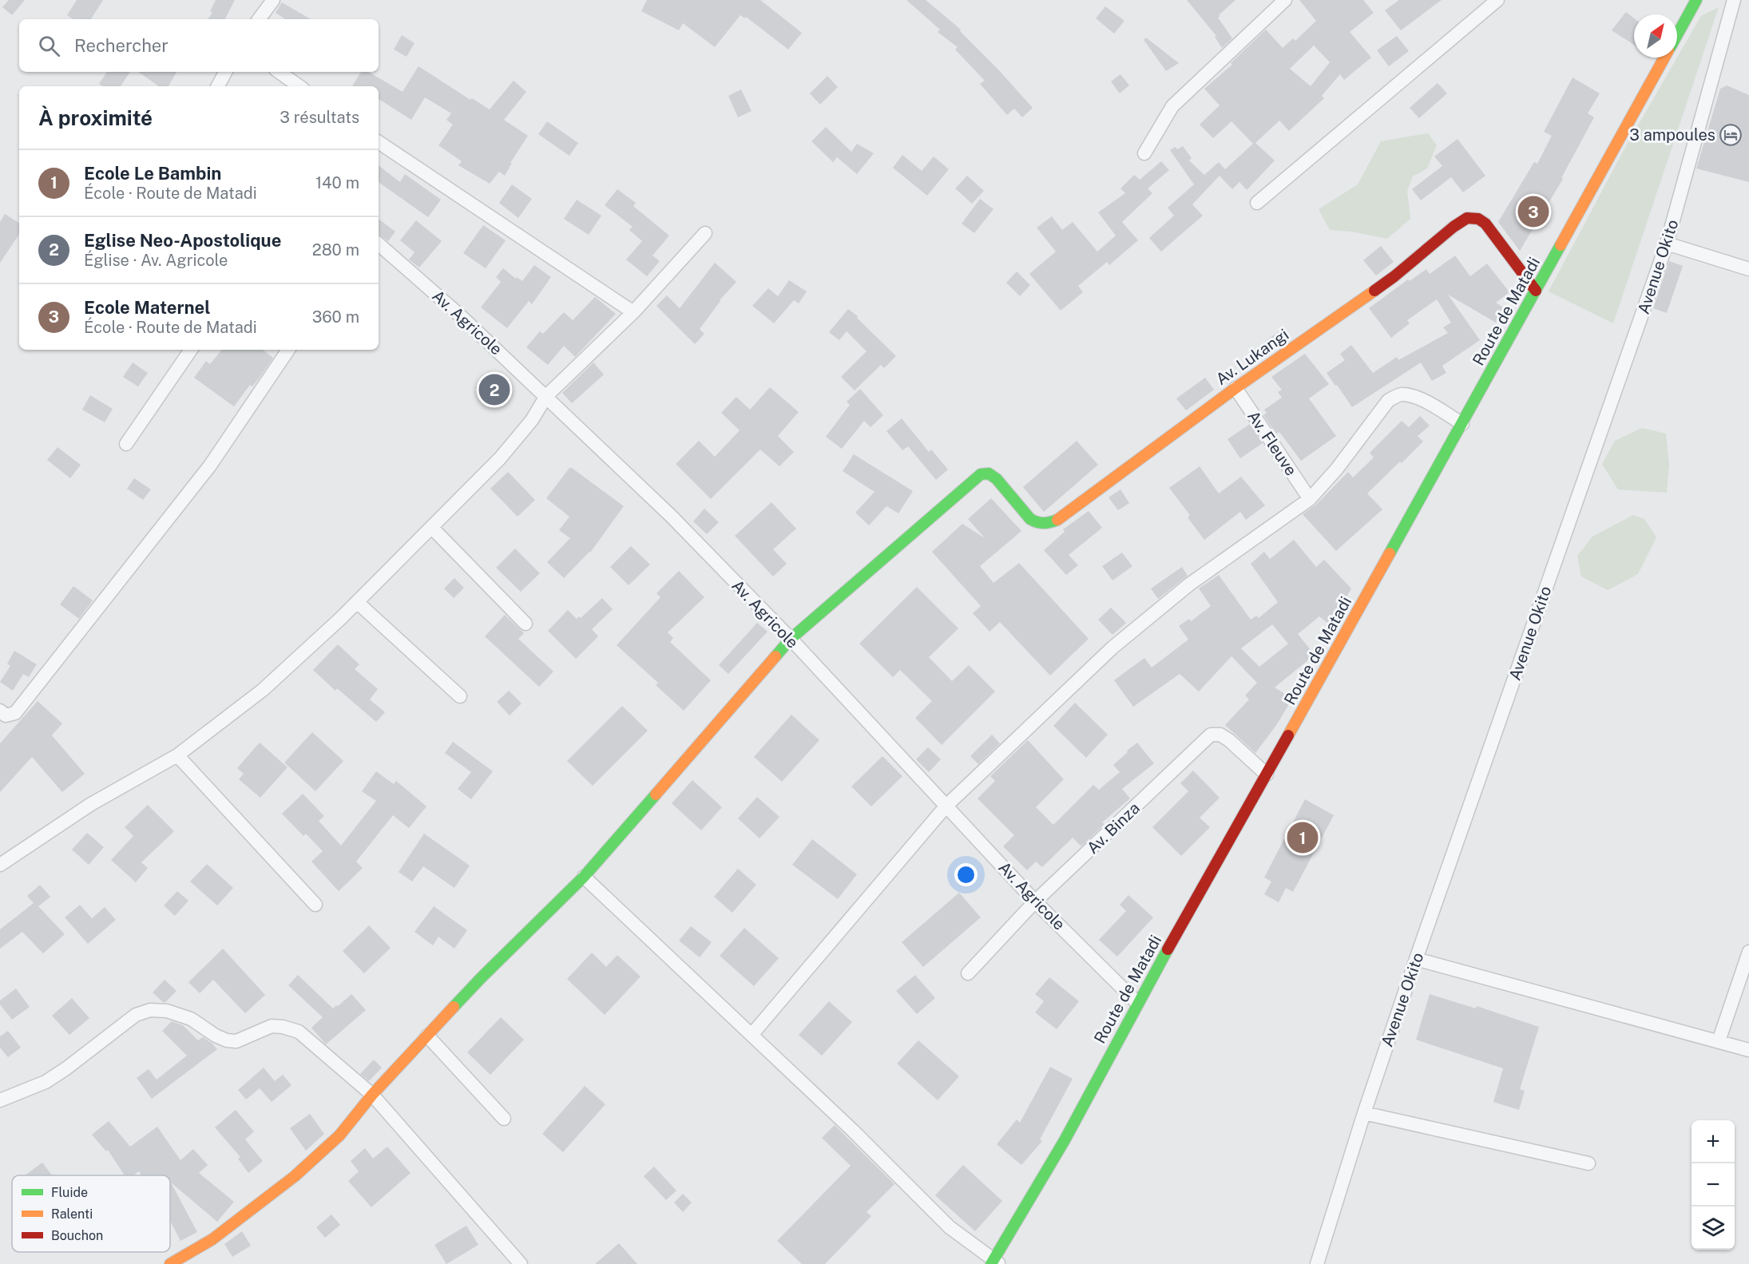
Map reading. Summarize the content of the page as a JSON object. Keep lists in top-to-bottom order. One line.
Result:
{"streets":{"street":["Avenue Okito","Route de Matadi","Av. Agricole","Av. Lukangi","Av. Fleuve","Av. Binza"]},"crossings":[["Route de Matadi","Av. Agricole"],["Route de Matadi","Av. Lukangi"],["Route de Matadi","Av. Binza"],["Av. Agricole","Av. Lukangi"],["Av. Agricole","Av. Binza"],["Av. Lukangi","Av. Fleuve"]],"places":{"hotel":["3 ampoules"]},"legend":["Fluide","Ralenti","Bouchon"],"north":"top right","page":{"search":"Rechercher","heading":["À proximité","3 résultats"],"list":[{"mark":"1","name":"Ecole Le Bambin","note":"École · Route de Matadi","value":"140 m"},{"mark":"2","name":"Eglise Neo-Apostolique","note":"Église · Av. Agricole","value":"280 m"},{"mark":"3","name":"Ecole Maternel","note":"École · Route de Matadi","value":"360 m"}],"pins":["3","2","1"],"map_buttons":["+","−"]}}
